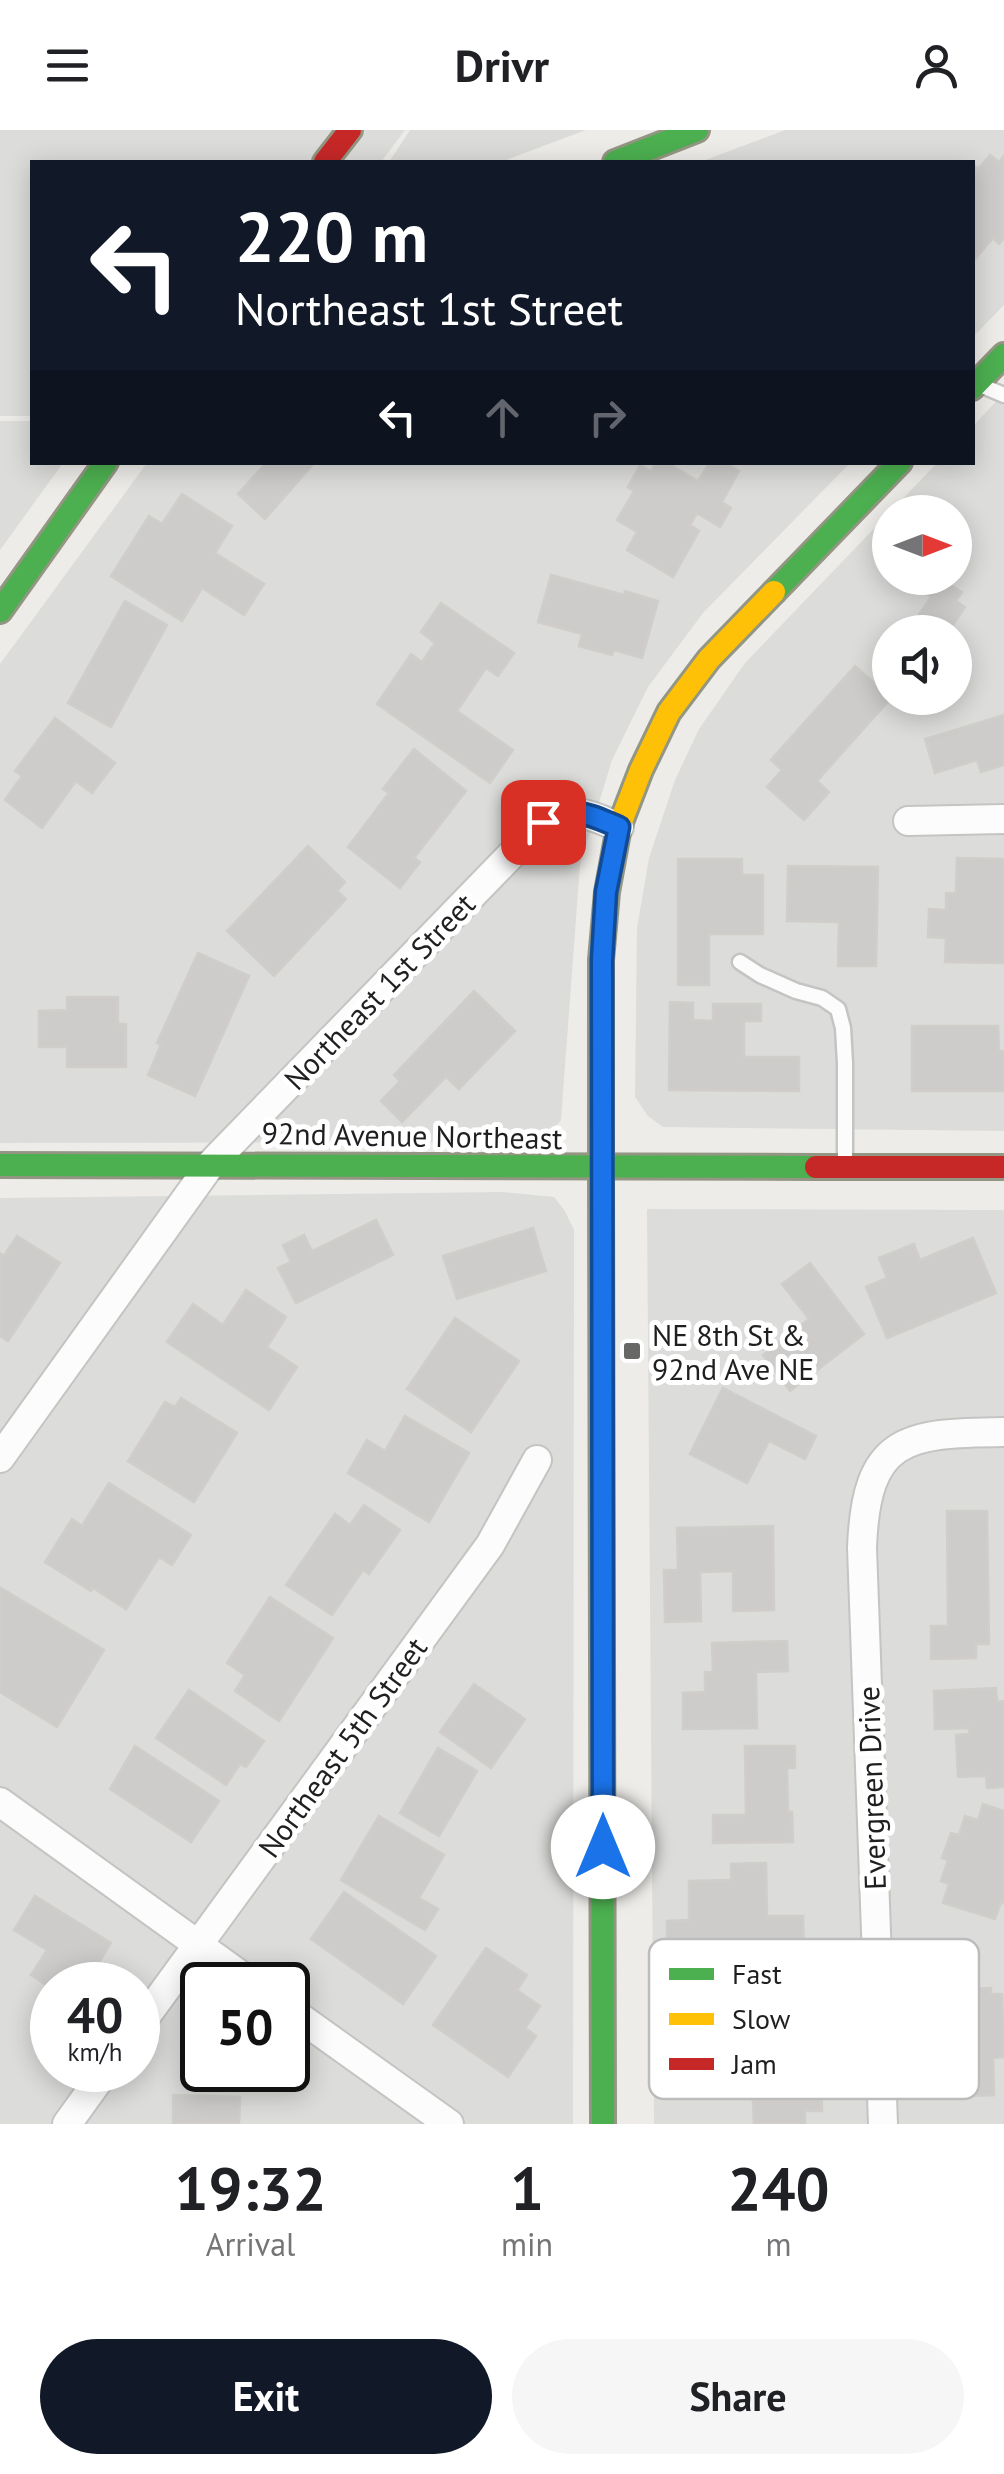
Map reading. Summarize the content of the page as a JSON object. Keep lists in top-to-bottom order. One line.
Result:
{"streets":{"main road":["92nd Avenue Northeast"],"street":["Northeast 1st Street","Northeast 5th Street","Evergreen Drive"]},"crossings":[["Northeast 1st Street","92nd Avenue Northeast"]],"places":{"transit":["NE 8th St & 92nd Ave NE"]},"legend":["Fast","Slow","Jam"],"north":"right","page":{"header":"Drivr","turn":["220 m","Northeast 1st Street"],"speed":"40 km/h","limit":"50","eta":["19:32","Arrival","1","min","240","m"],"buttons":["Exit","Share"]}}
